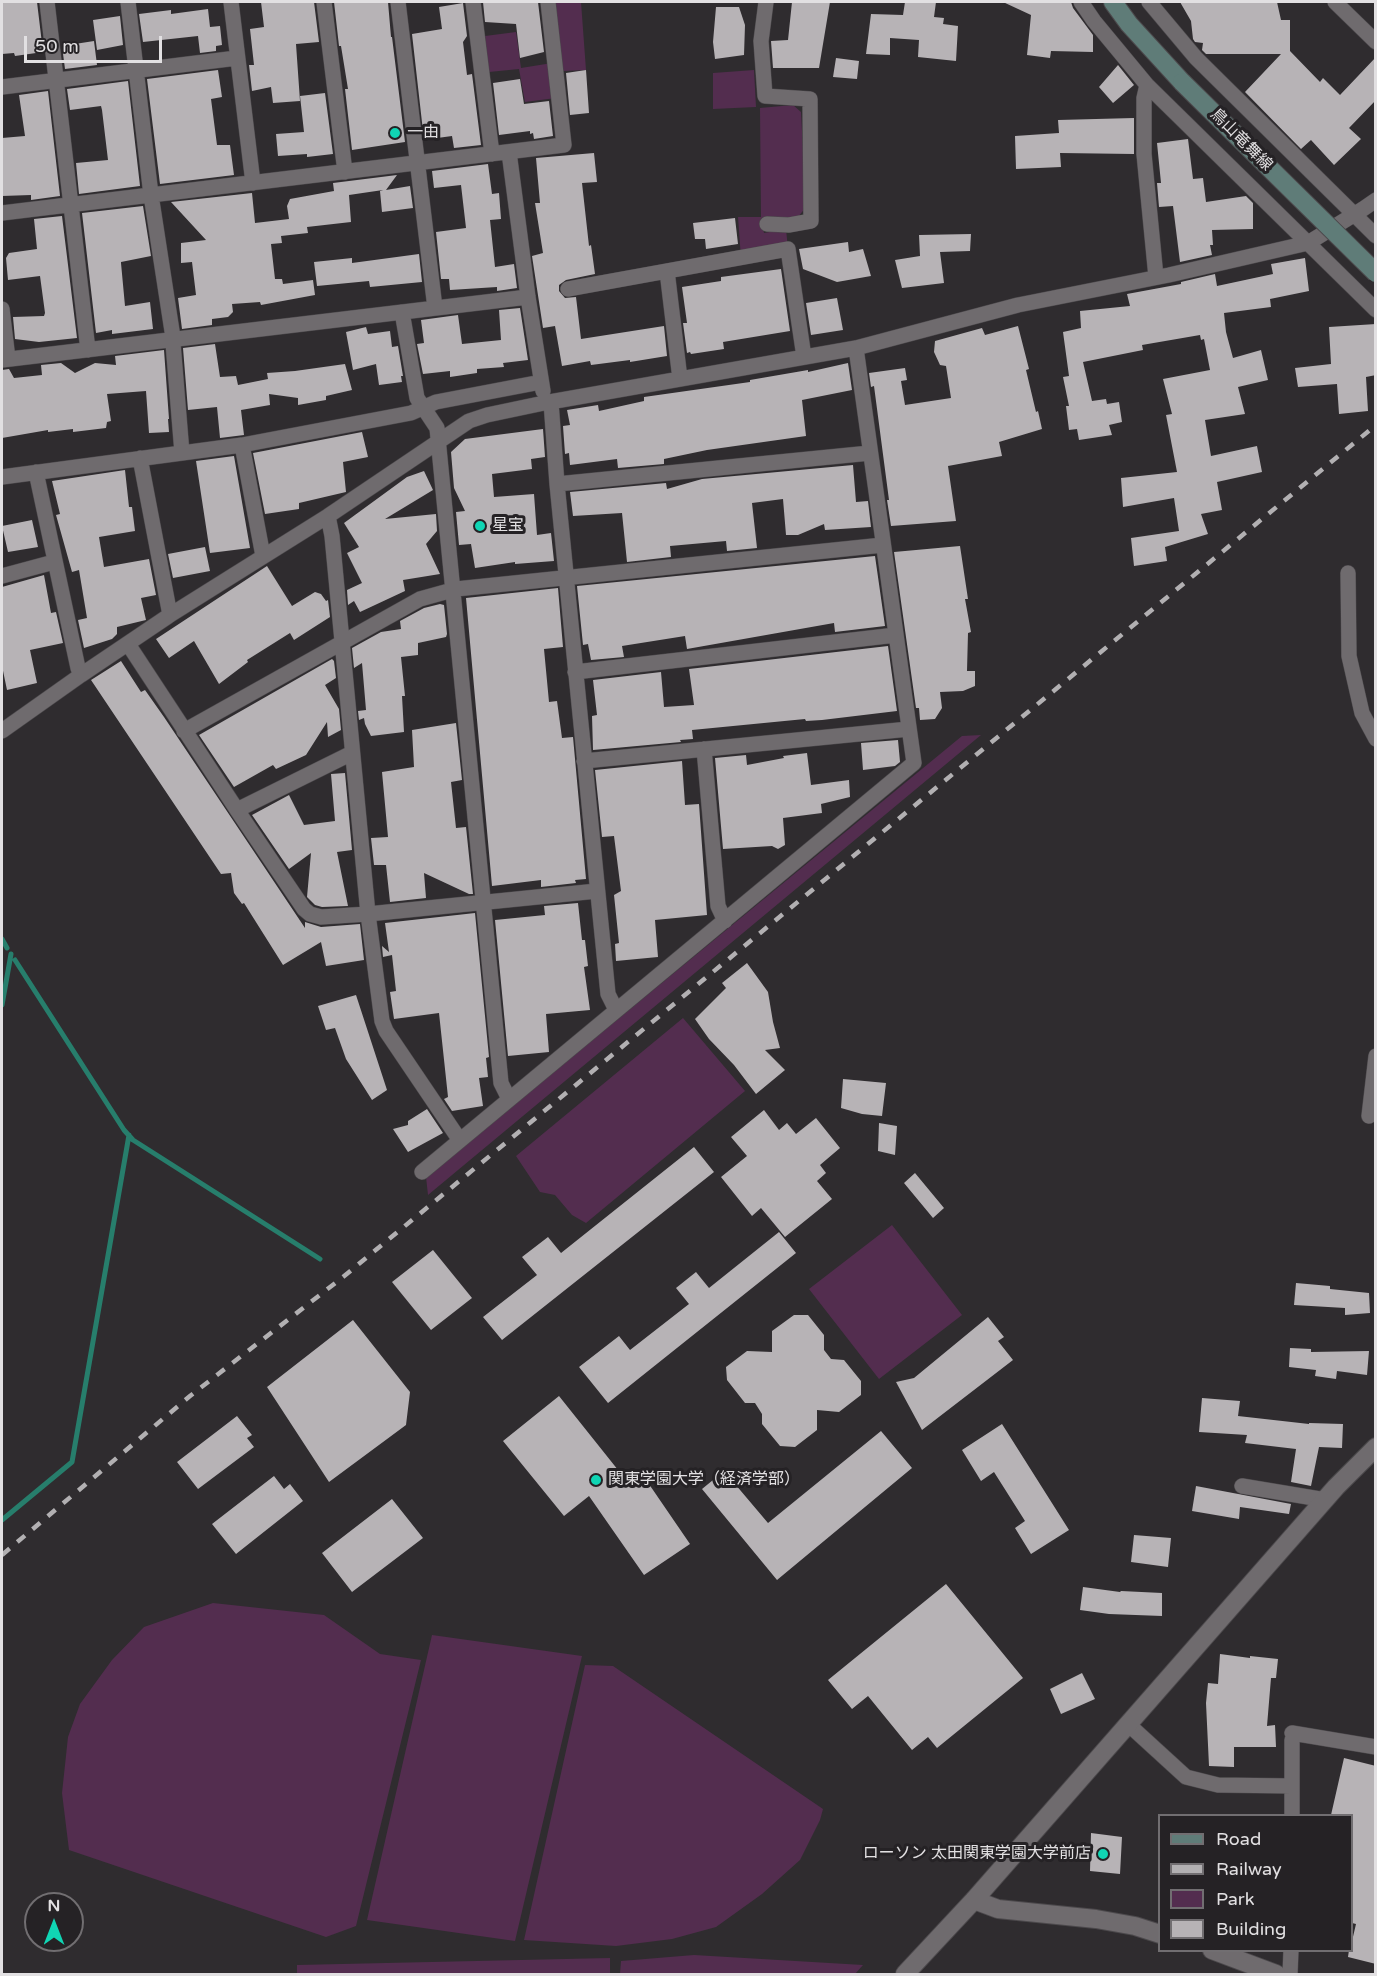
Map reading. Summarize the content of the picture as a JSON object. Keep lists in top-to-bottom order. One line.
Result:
{"streets":{"main road":["鳥山竜舞線"]},"places":["一由","星宝","関東学園大学（経済学部）","ローソン 太田関東学園大学前店"],"legend":["Road","Railway","Park","Building"],"scale_bar":"50 m","north":"top"}
